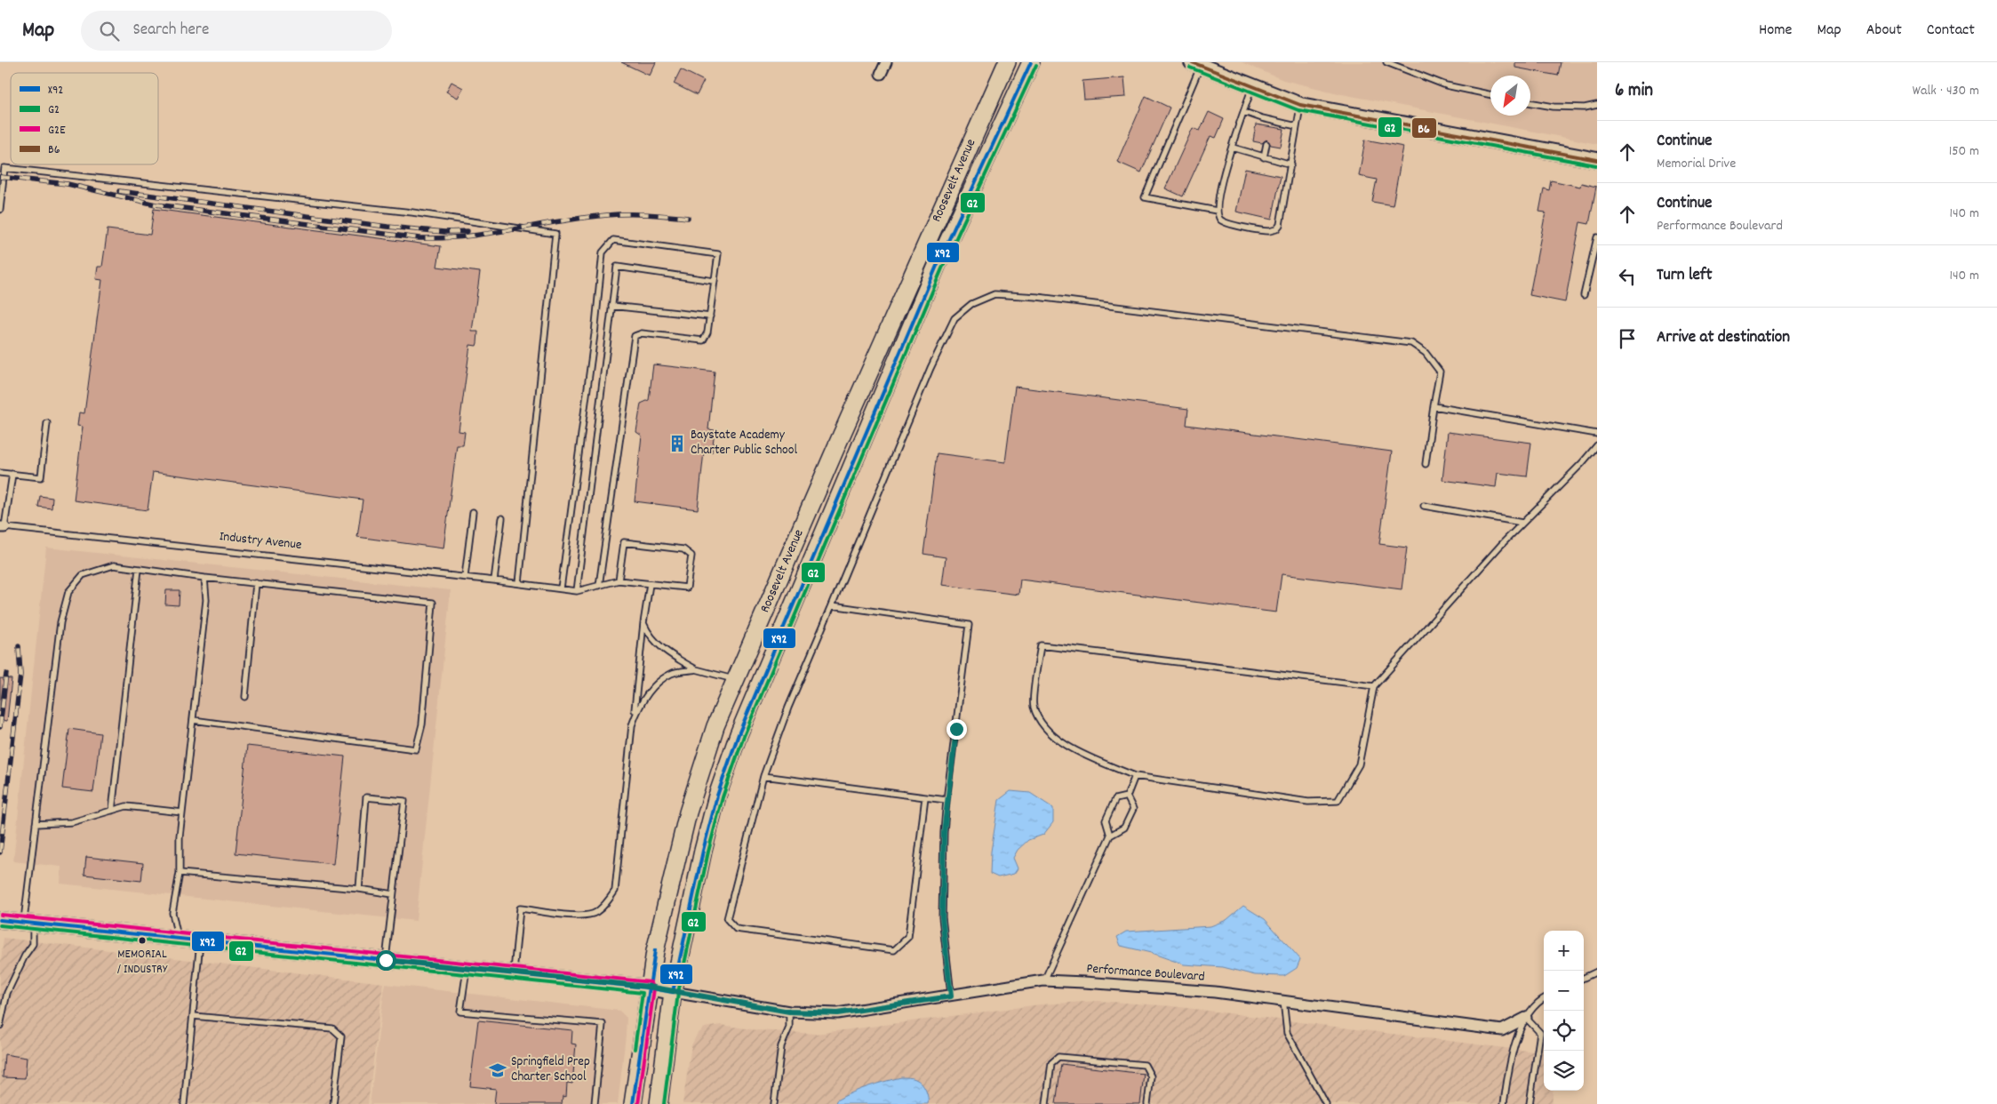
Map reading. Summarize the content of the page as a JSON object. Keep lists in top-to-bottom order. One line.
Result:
{"streets":{"main road":["Roosevelt Avenue"],"street":["Performance Boulevard"],"lane":["Industry Avenue"]},"crossings":[["Roosevelt Avenue","Performance Boulevard"]],"places":{"building":["Baystate Academy Charter Public School"],"other":["MEMORIAL / INDUSTRY"],"school or university":["Springfield Prep Charter School"]},"lines":["transit line X92","transit line B6","transit line G2","transit line G2E"],"legend":["X92","G2","G2E","B6"],"north":"bottom left","page":{"header":"Map","search":"Search here","nav":["Home","Map","About","Contact"],"heading":["6 min","Walk · 430 m"],"list":[["Continue","Memorial Drive","150 m"],["Continue","Performance Boulevard","140 m"],["Turn left","140 m"],"Arrive at destination"],"map_buttons":["+","−"]}}
